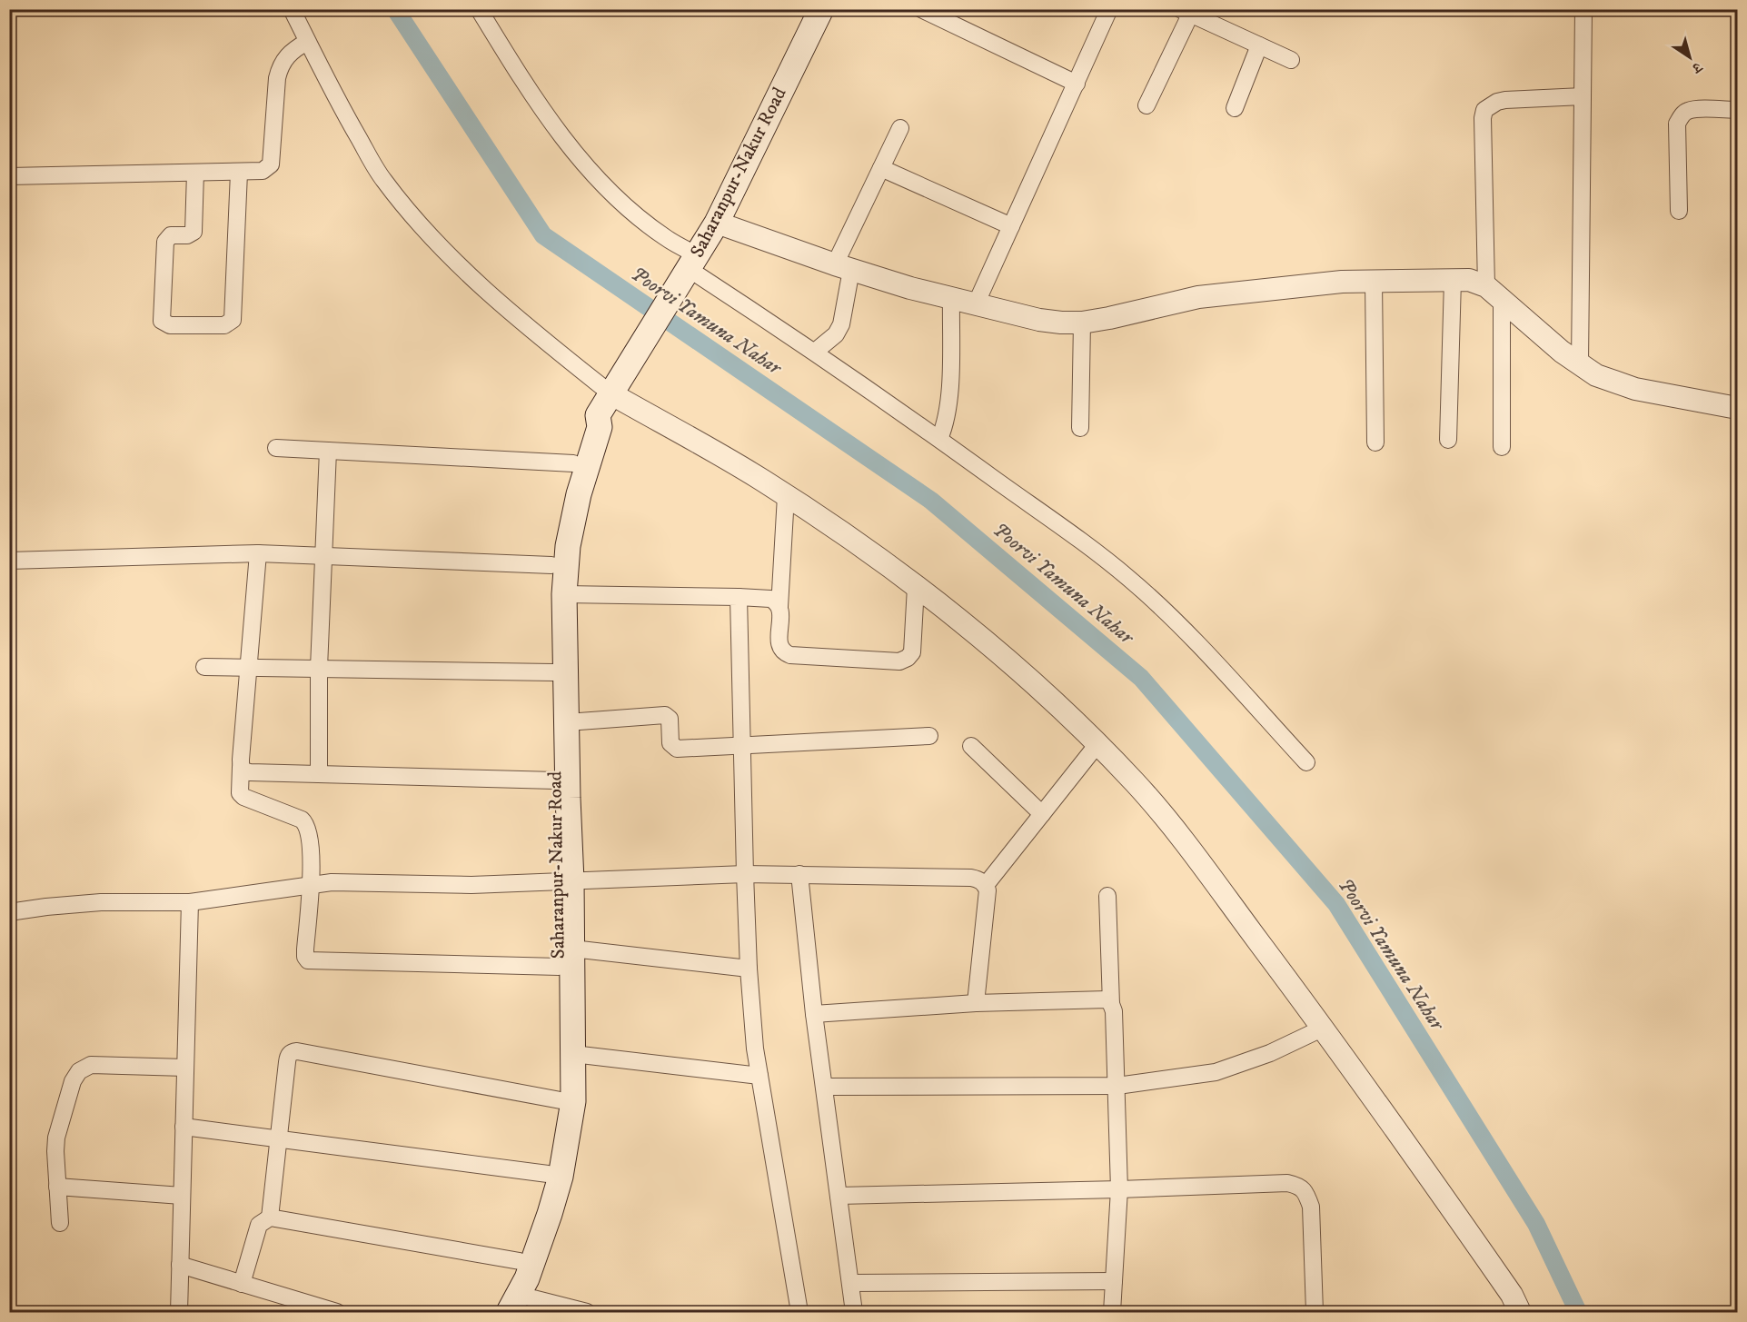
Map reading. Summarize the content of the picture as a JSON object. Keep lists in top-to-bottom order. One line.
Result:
{"streets":{"main road":["Saharanpur-Nakur Road"]},"water":["Poorvi Yamuna Nahar"],"north":"bottom right"}
